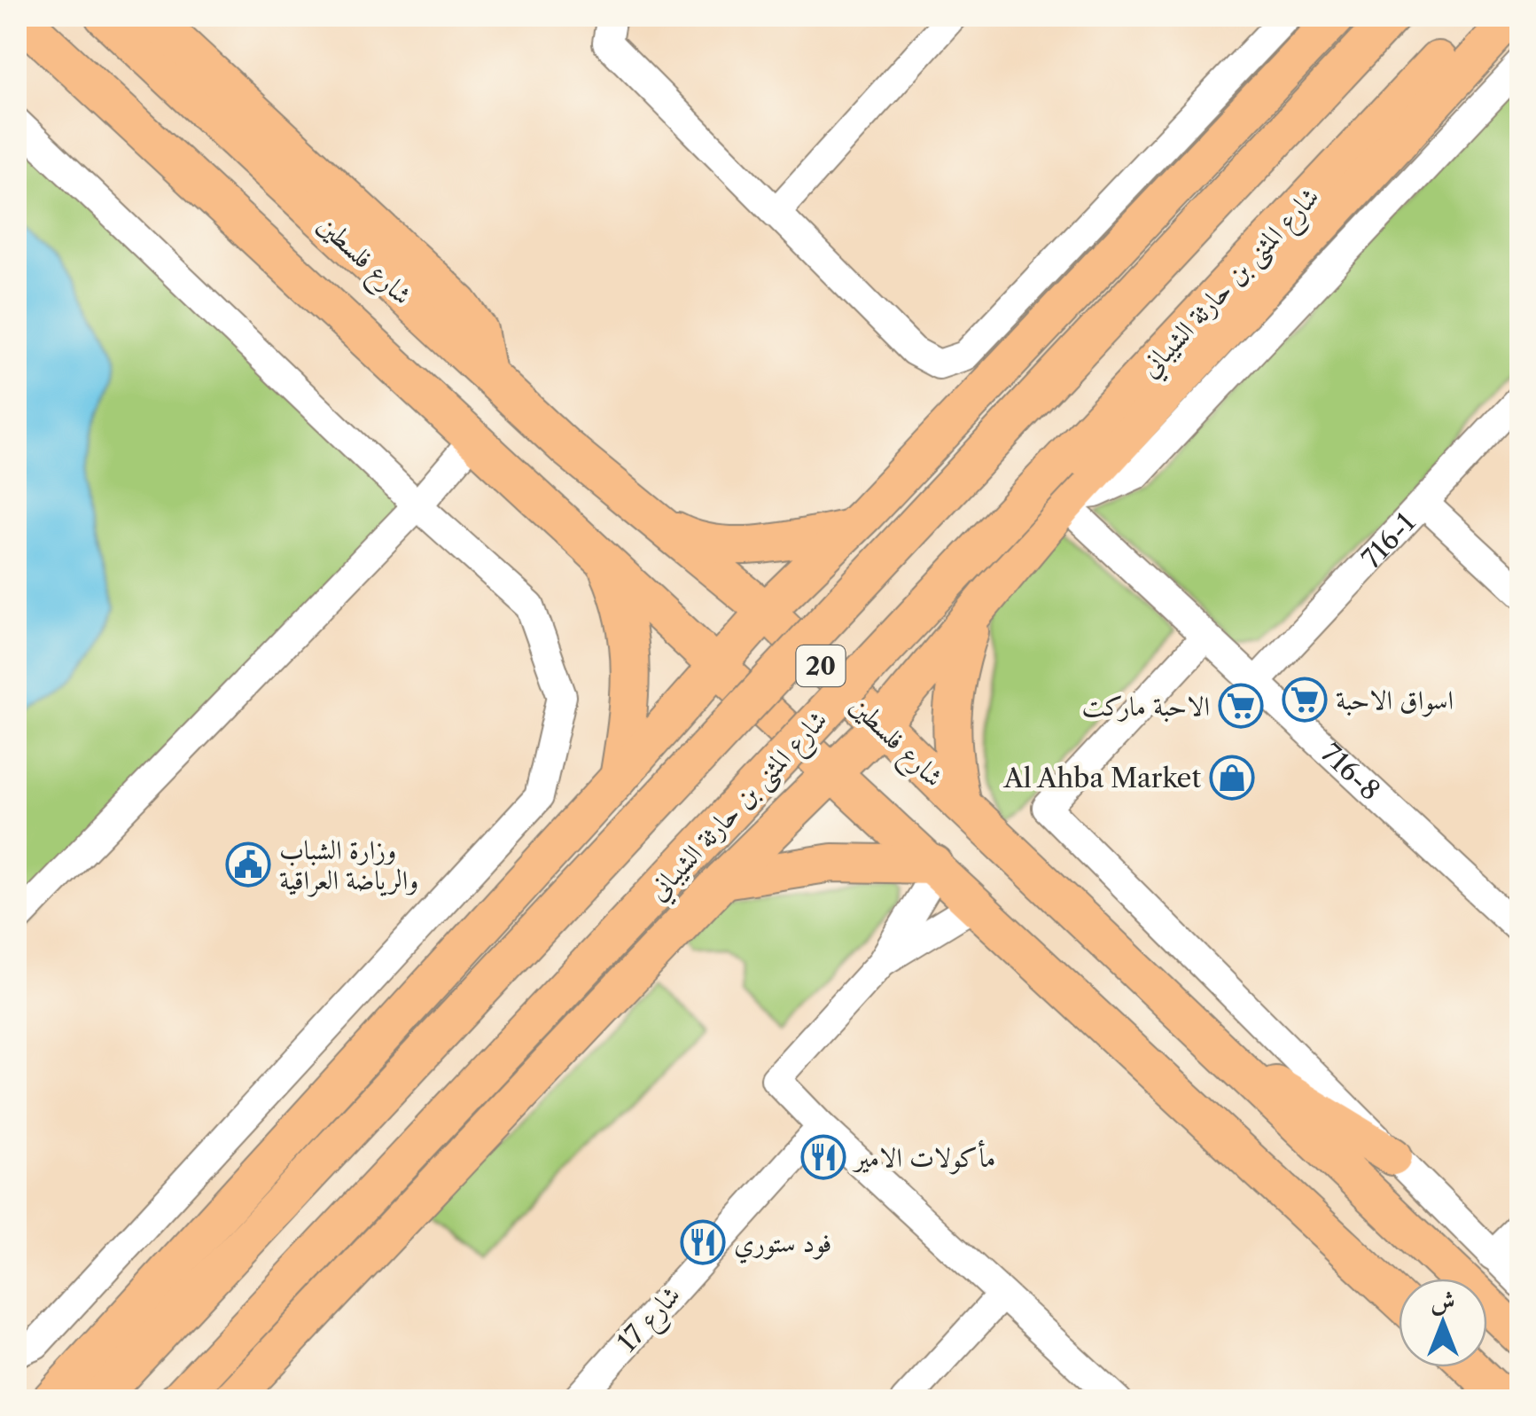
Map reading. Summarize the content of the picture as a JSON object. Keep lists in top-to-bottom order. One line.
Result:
{"streets":{"main road":["شارع فلسطين","شارع المثنى بن حارثة الشيباني","20"],"street":["716-1","716-8","شارع 17"]},"crossings":[["شارع المثنى بن حارثة الشيباني","716-8"],["716-1","716-8"]],"places":{"supermarket":["اسواق الاحبة","الاحبة ماركت"],"shop":["Al Ahba Market"],"public building":["وزارة الشباب والرياضة العراقية"],"restaurant":["مأكولات الامير","فود ستوري"]},"north":"top"}
